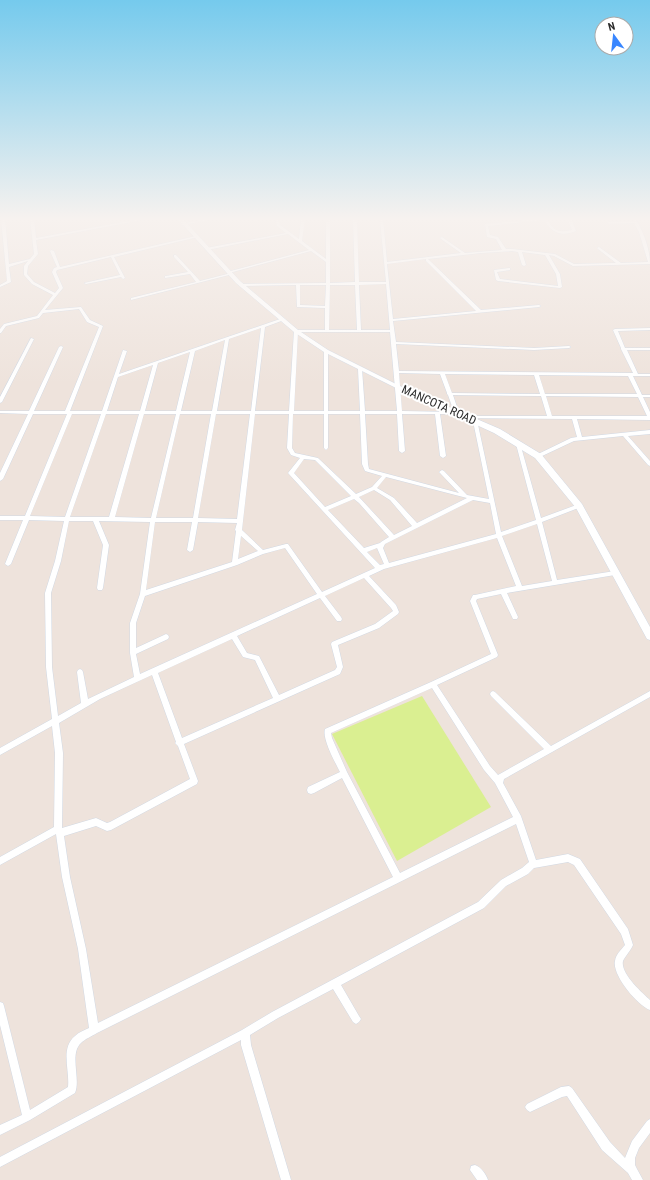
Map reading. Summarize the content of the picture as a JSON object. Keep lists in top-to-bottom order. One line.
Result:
{"streets":{"main road":["MANCOTA ROAD"]},"north":"top"}
